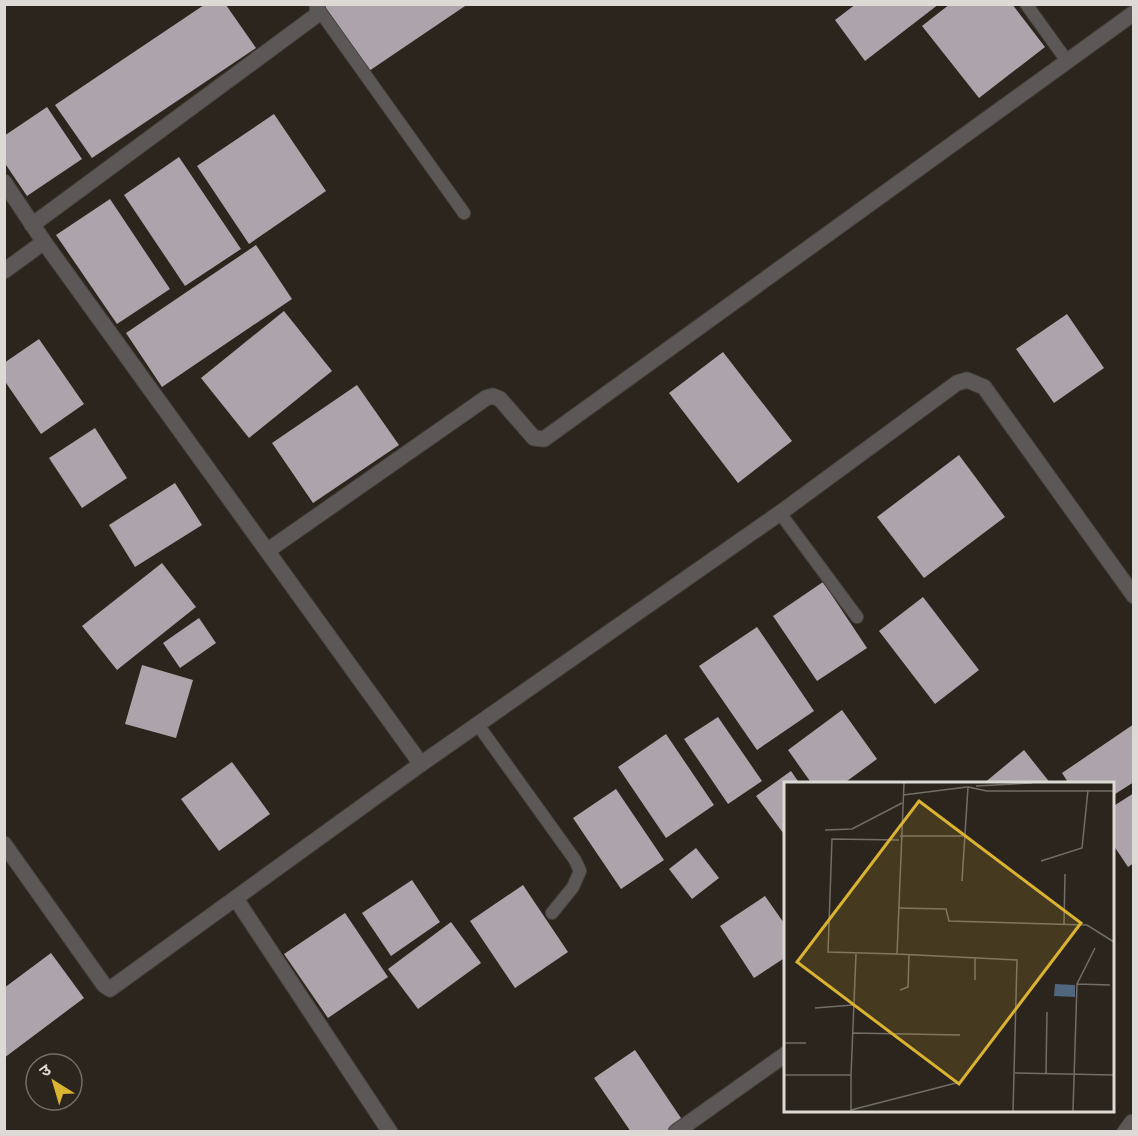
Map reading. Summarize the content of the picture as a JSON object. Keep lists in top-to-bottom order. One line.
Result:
{"north":"top left"}
